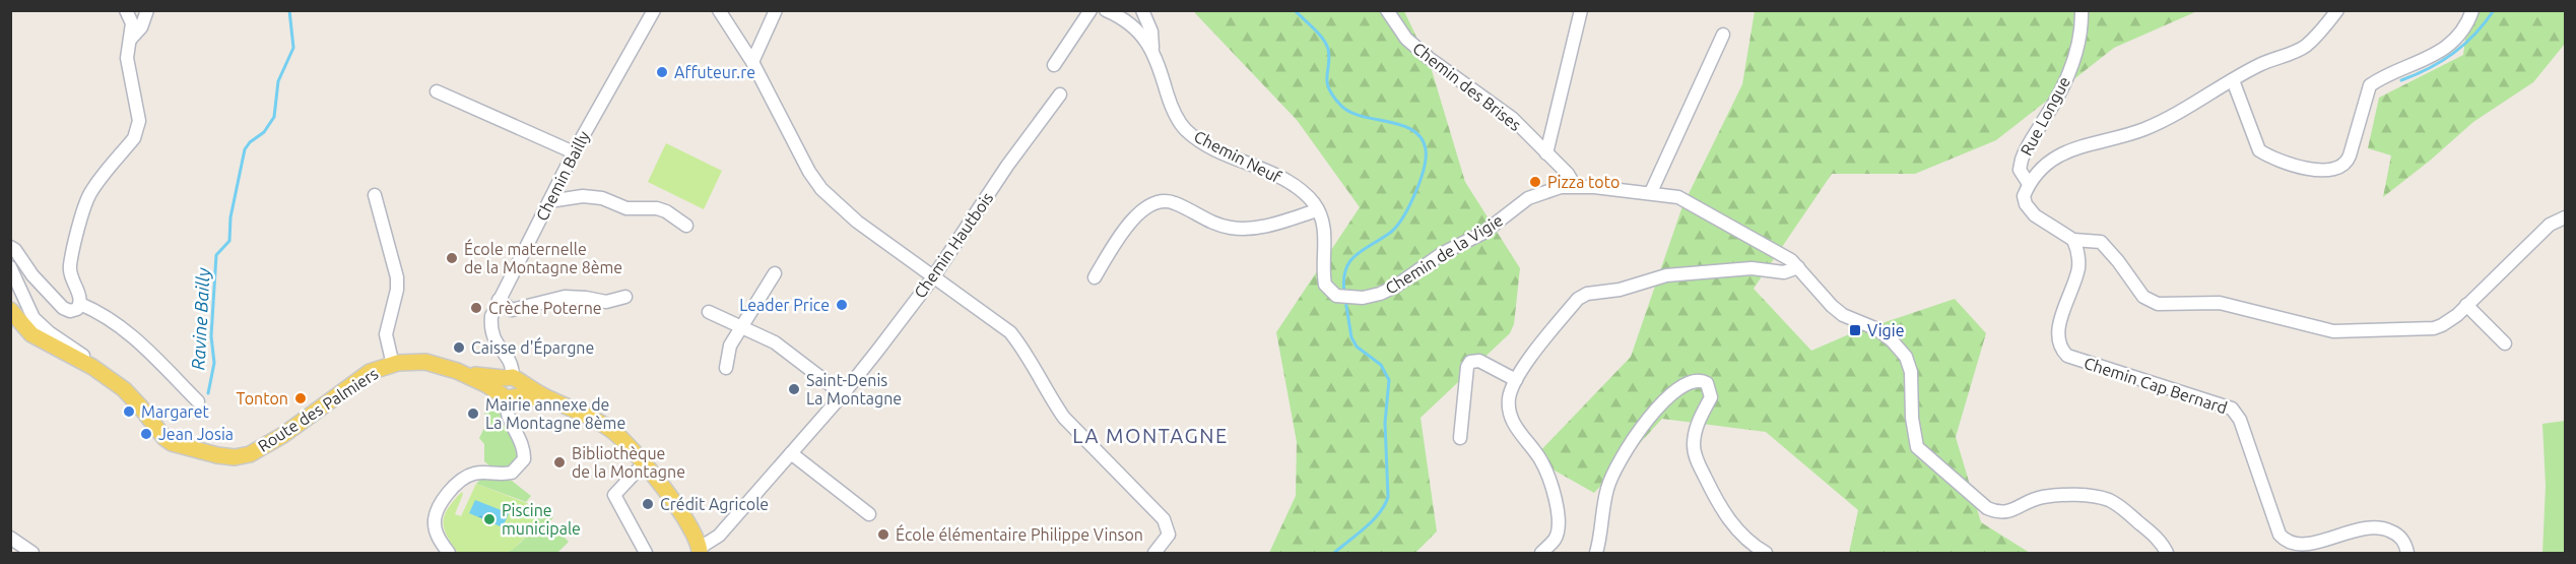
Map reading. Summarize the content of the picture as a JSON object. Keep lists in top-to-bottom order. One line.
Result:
{"streets":{"main road":["Route des Palmiers"],"street":["Chemin des Brises","Rue Longue","Chemin Neuf","Chemin Bailly","Chemin Hautbois","Chemin de la Vigie","Chemin Cap Bernard"]},"crossings":[["Chemin des Brises","Chemin de la Vigie"],["Rue Longue","Chemin Cap Bernard"],["Chemin Neuf","Chemin de la Vigie"],["Chemin Bailly","Route des Palmiers"],["Chemin Hautbois","Route des Palmiers"]],"districts":["LA MONTAGNE"],"water":["Ravine Bailly"],"places":{"other":["Affuteur.re","Pizza toto","École maternelle de la Montagne 8ème","Leader Price","Crèche Poterne","Caisse d'Épargne","Saint-Denis La Montagne","Tonton","Margaret","Mairie annexe de La Montagne 8ème","Jean Josia","Bibliothèque de la Montagne","Crédit Agricole","Piscine municipale","École élémentaire Philippe Vinson"],"transit":["Vigie"]}}
